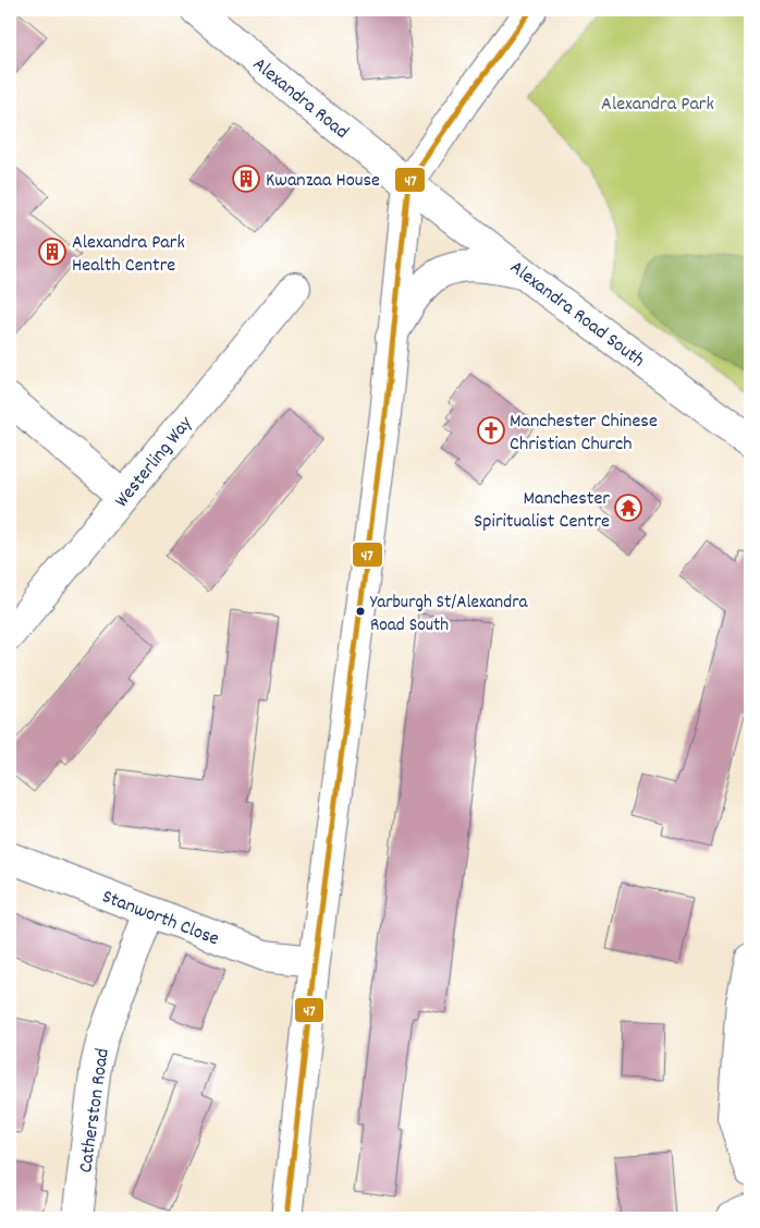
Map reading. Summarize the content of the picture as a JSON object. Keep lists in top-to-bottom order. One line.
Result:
{"streets":{"street":["Alexandra Road","Alexandra Road South","Westerling Way","Stanworth Close","Catherston Road"]},"crossings":[["Alexandra Road","Alexandra Road South"],["Stanworth Close","Catherston Road"]],"parks":["Alexandra Park"],"places":{"building":["Kwanzaa House","Alexandra Park Health Centre"],"church":["Manchester Chinese Christian Church"],"temple":["Manchester Spiritualist Centre"],"other":["Yarburgh St/Alexandra Road South"]},"lines":["transit line 47"]}
